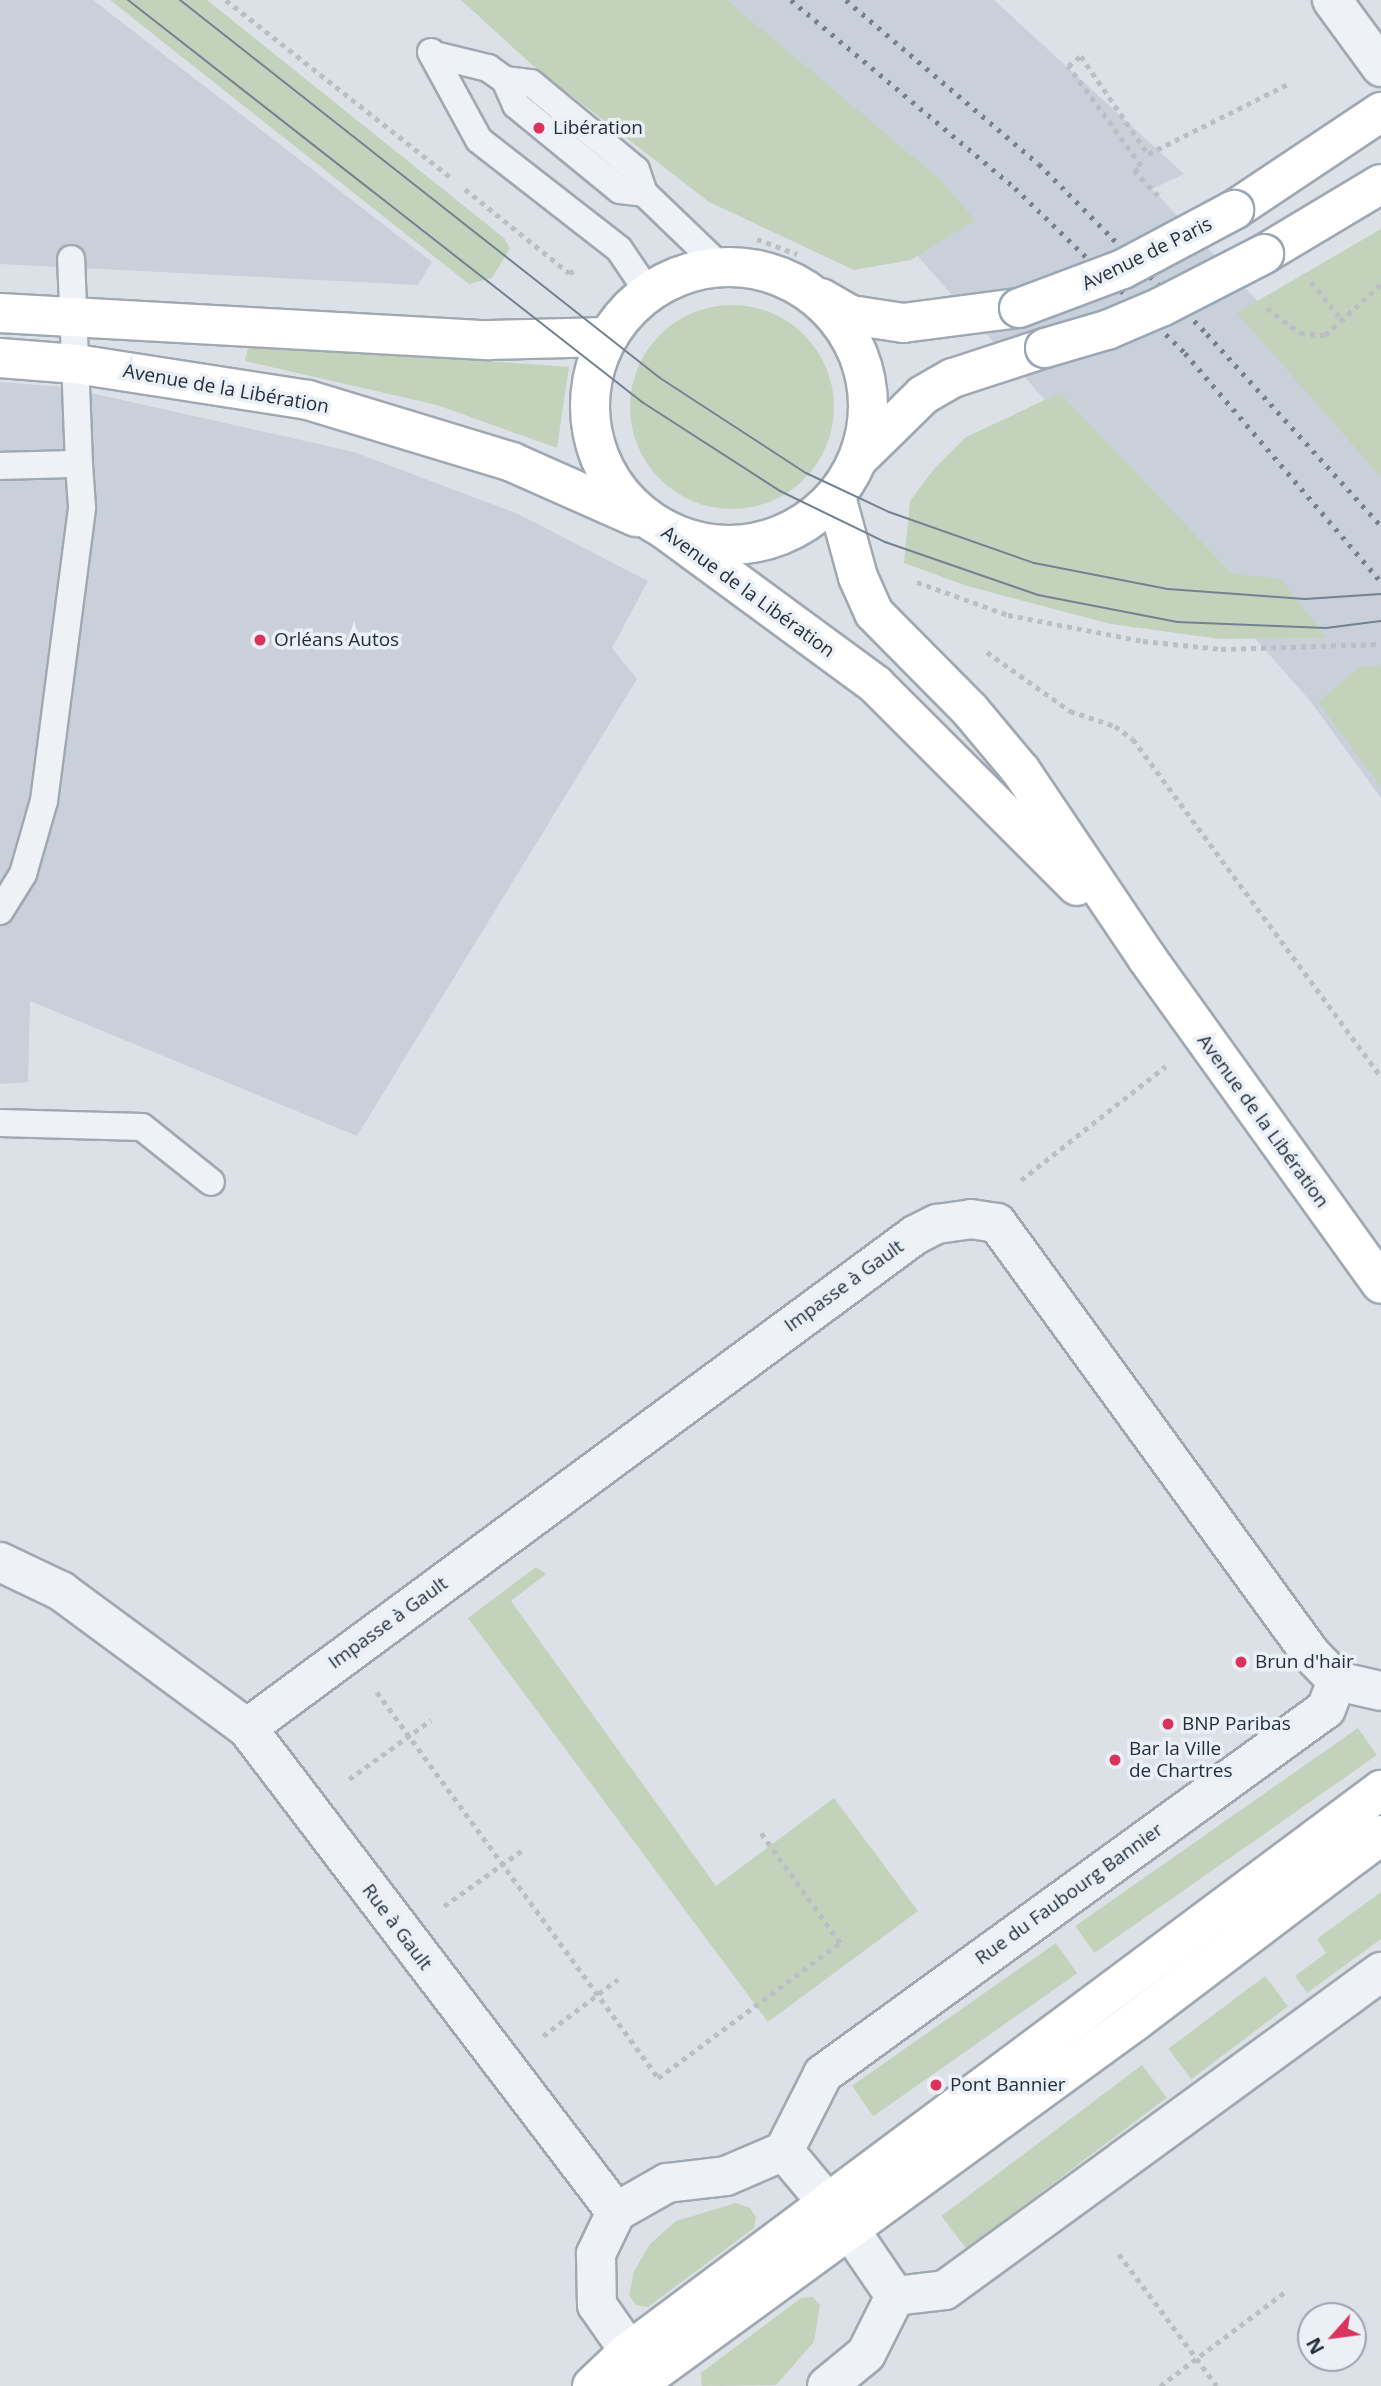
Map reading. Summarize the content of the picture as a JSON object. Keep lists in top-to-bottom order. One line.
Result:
{"streets":{"main road":["Avenue de Paris","Avenue de la Libération"],"street":["Impasse à Gault","Rue du Faubourg Bannier","Rue à Gault"]},"crossings":[["Impasse à Gault","Rue du Faubourg Bannier"],["Impasse à Gault","Rue à Gault"]],"places":["Libération","Orléans Autos","Brun d'hair","BNP Paribas","Bar la Ville de Chartres","Pont Bannier"],"north":"bottom left"}
